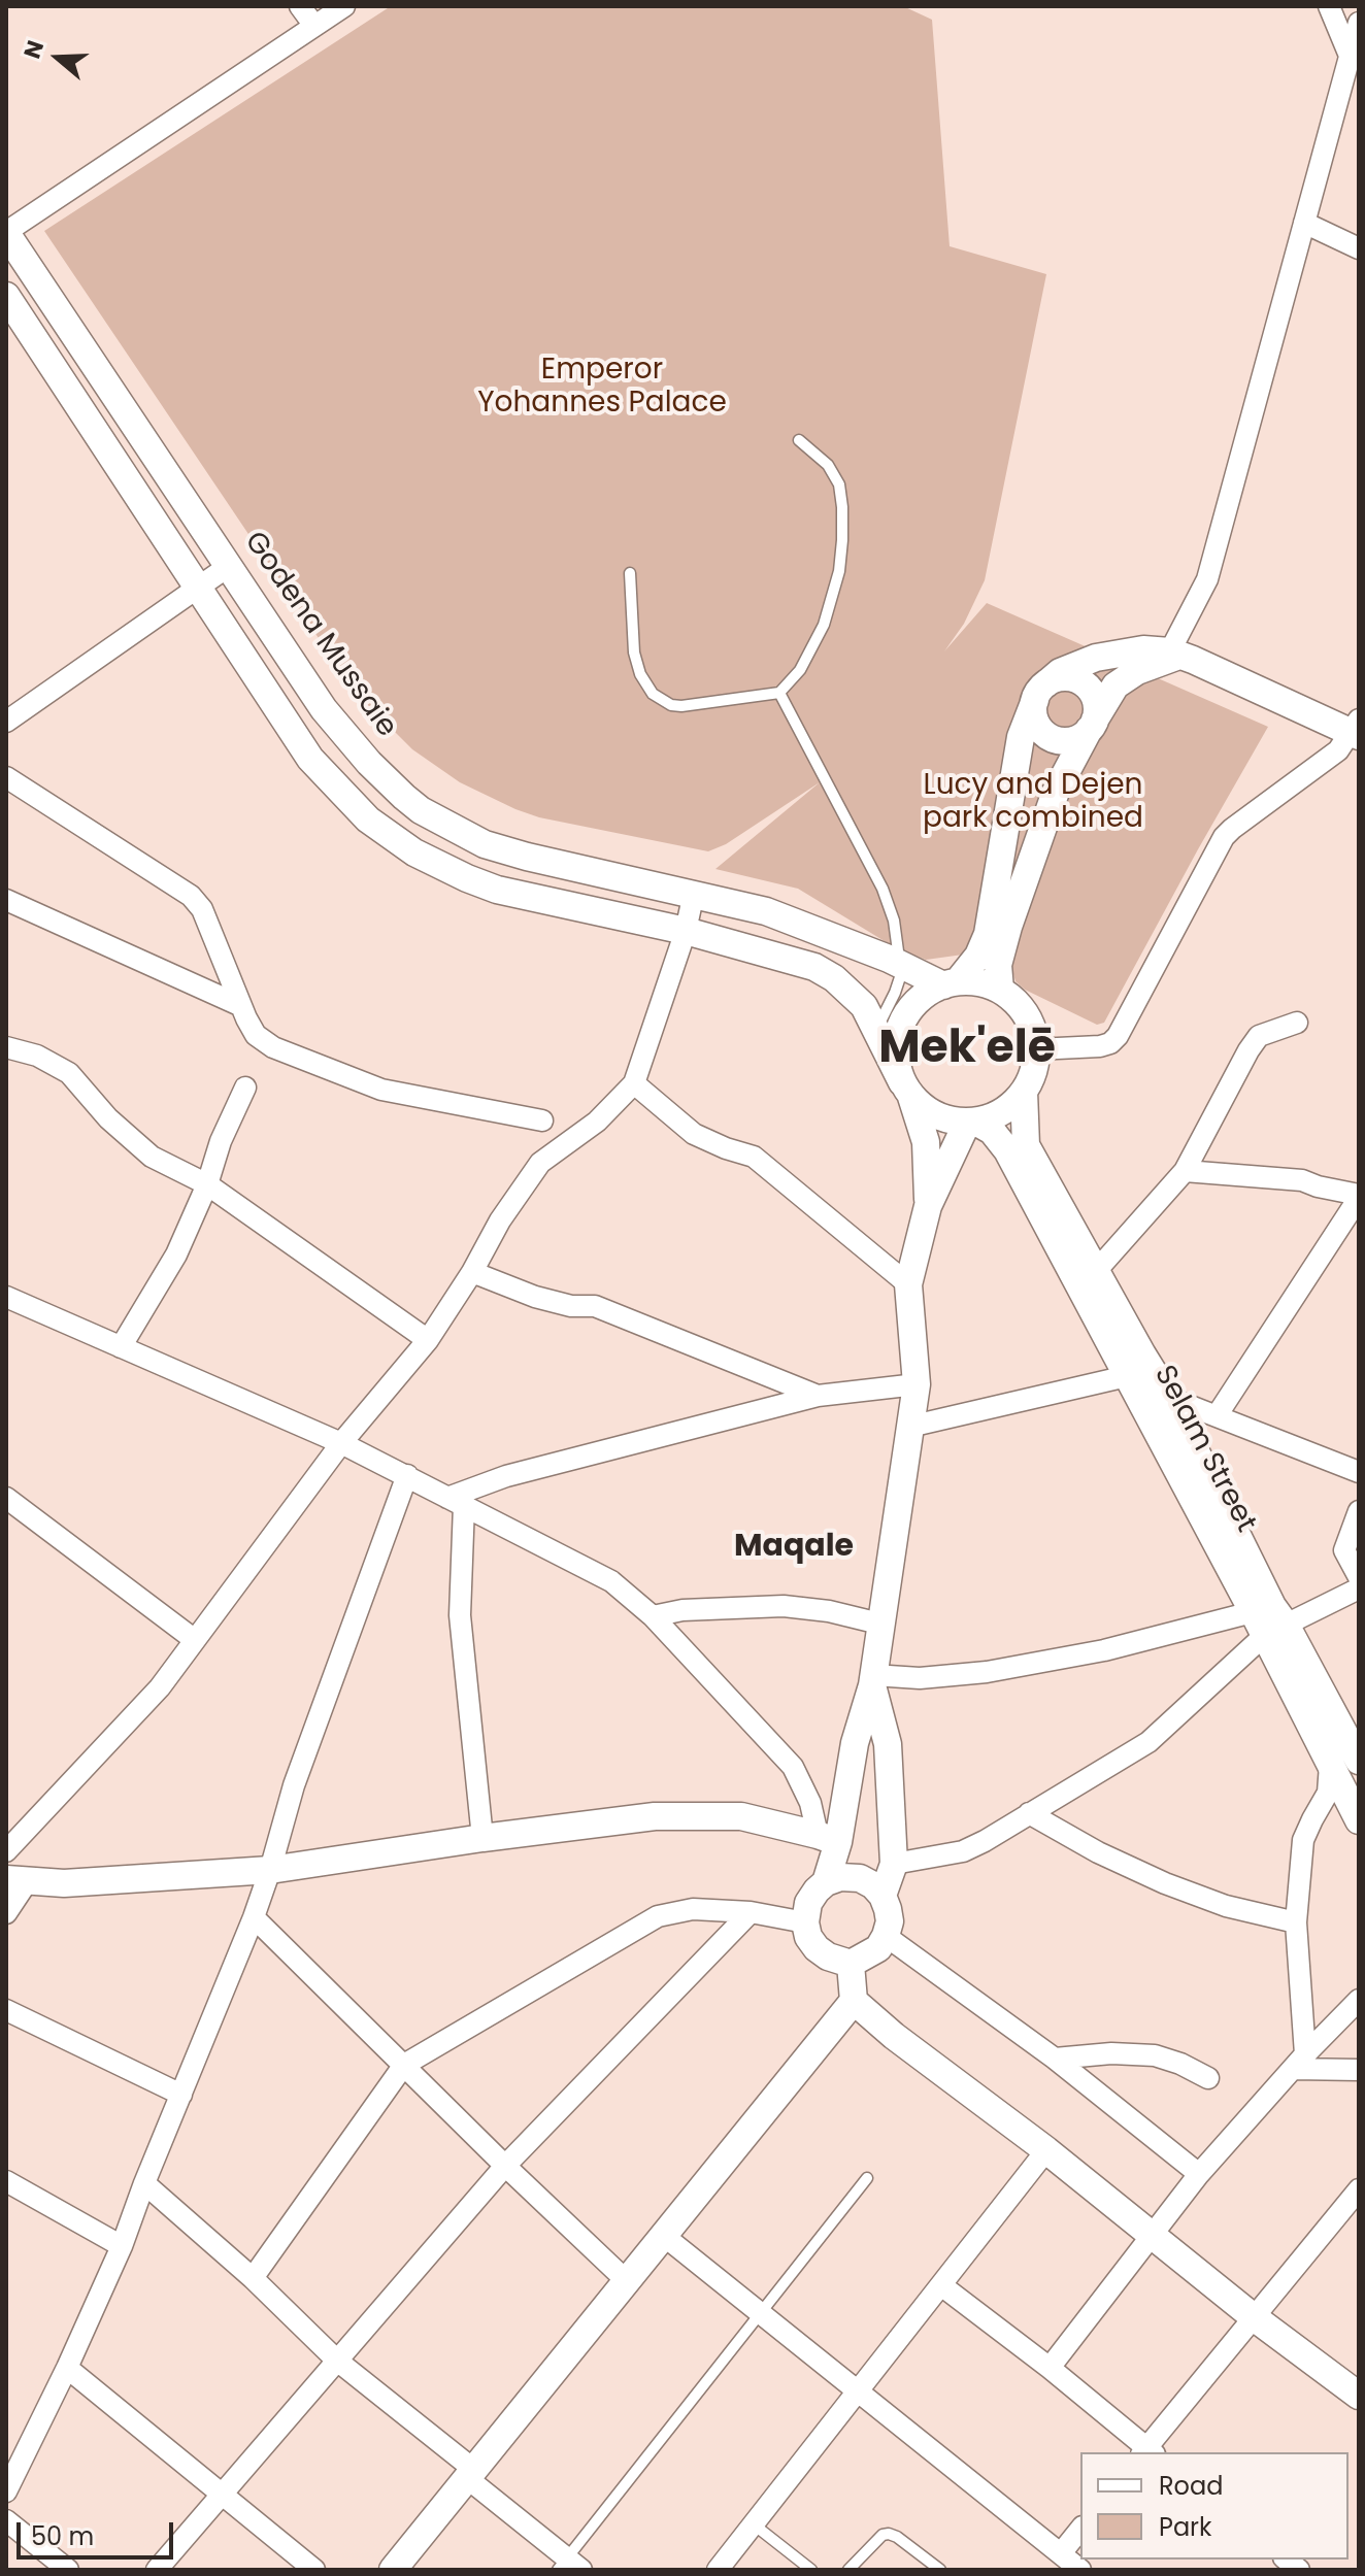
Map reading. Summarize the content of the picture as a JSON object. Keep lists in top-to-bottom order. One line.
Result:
{"streets":{"street":["Godena Mussaie","Selam Street"]},"districts":["Mek'elē","Maqale"],"parks":["Emperor Yohannes Palace","Lucy and Dejen park combined"],"legend":["Road","Park"],"scale_bar":"50 m","north":"left"}
